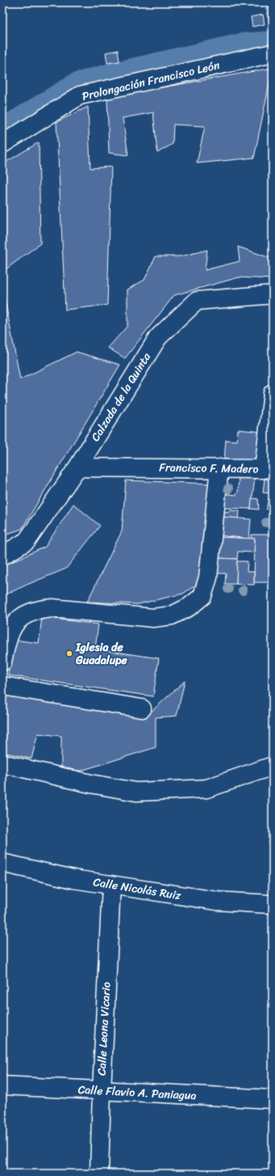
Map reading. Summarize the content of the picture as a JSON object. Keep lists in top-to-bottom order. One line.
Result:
{"streets":{"street":["Prolongación Francisco León","Calzada de la Quinta","Francisco F. Madero","Calle Nicolás Ruiz","Calle Leona Vicario","Calle Flavio A. Paniagua"]},"crossings":[["Calzada de la Quinta","Francisco F. Madero"],["Calle Nicolás Ruiz","Calle Leona Vicario"],["Calle Leona Vicario","Calle Flavio A. Paniagua"]],"places":["Iglesia de Guadalupe"]}
